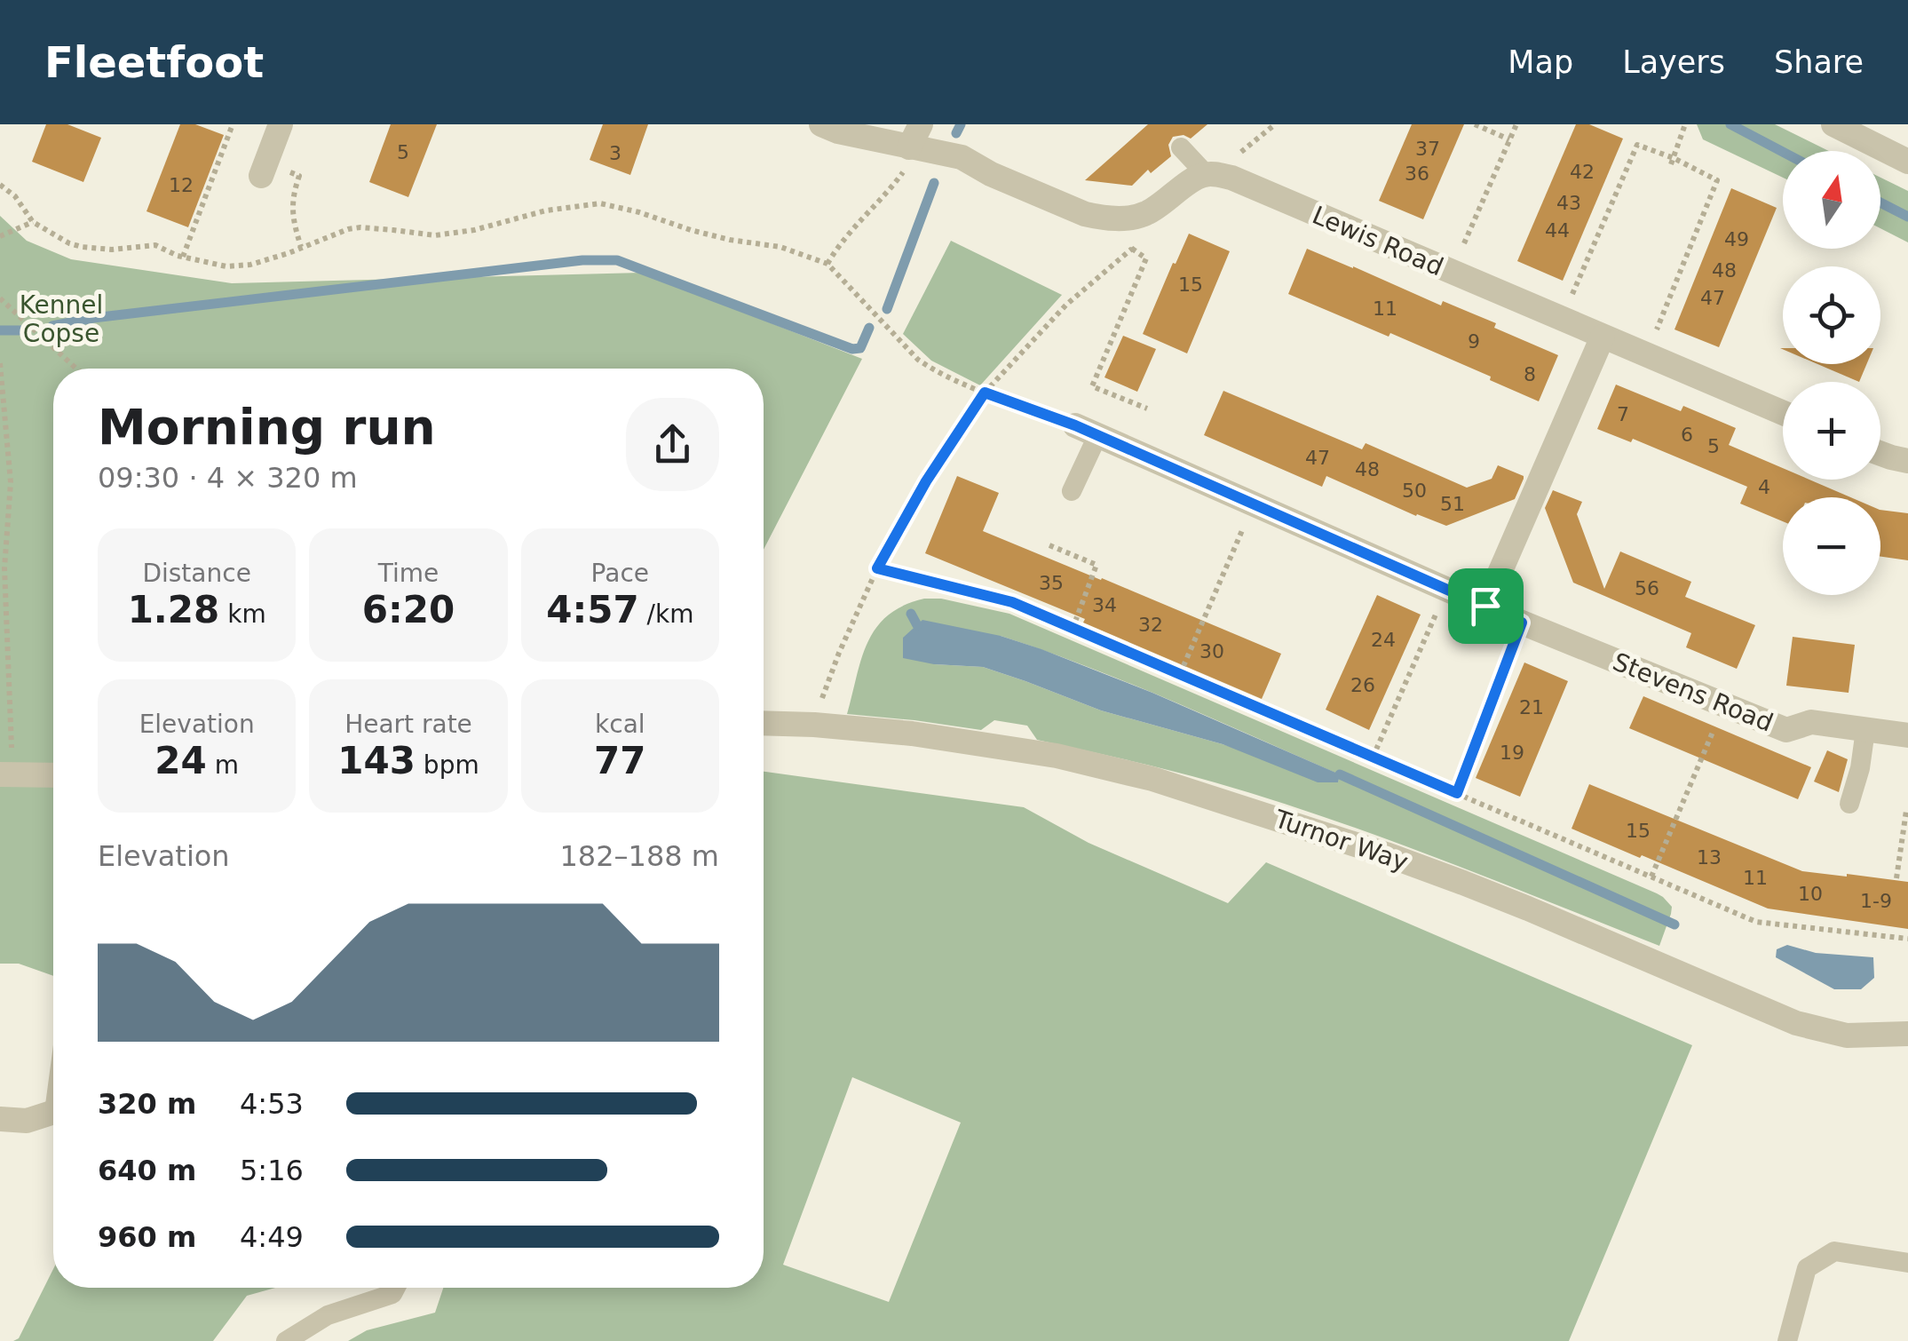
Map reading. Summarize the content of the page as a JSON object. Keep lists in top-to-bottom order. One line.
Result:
{"streets":{"street":["Lewis Road","Stevens Road","Turnor Way"]},"parks":["Kennel Copse"],"house_numbers":["37","5","3","42","36","12","43","44","49","48","15","47","11","9","8","7","6","5","47","48","4","50","51","35","56","34","32","24","30","26","21","19","15","13","11","10","1-9"],"north":"top","page":{"header":"Fleetfoot","nav":["Map","Layers","Share"],"map_buttons":["+","−"],"heading":["Morning run","09:30 · 4 × 320 m"],"stats":[["Distance","1.28 km"],["Time","6:20"],["Pace","4:57 /km"],["Elevation","24 m"],["Heart rate","143 bpm"],["kcal","77"]],"chart":["Elevation","182–188 m"],"list":[{"name":"320 m","note":"4:53"},{"name":"640 m","note":"5:16"},{"name":"960 m","note":"4:49"}]}}
